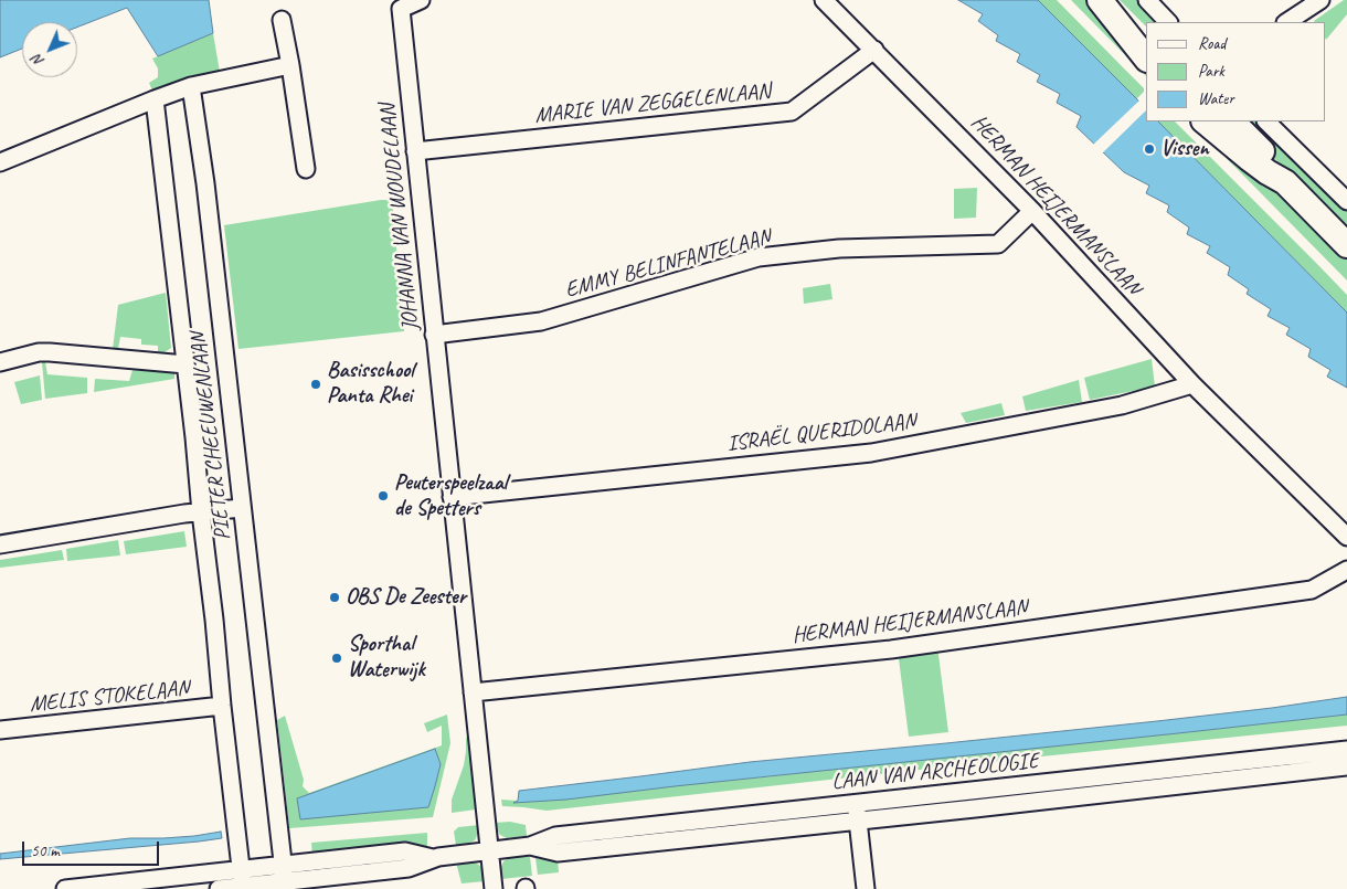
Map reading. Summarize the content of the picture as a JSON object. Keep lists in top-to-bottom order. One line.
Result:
{"streets":{"street":["MARIE VAN ZEGGELENLAAN","HERMAN HEIJERMANSLAAN","JOHANNA VAN WOUDELAAN","EMMY BELINFANTELAAN","ISRAËL QUERIDOLAAN","PIETER CHEEUWENLAAN","MELIS STOKELAAN","LAAN VAN ARCHEOLOGIE"]},"crossings":[["MARIE VAN ZEGGELENLAAN","HERMAN HEIJERMANSLAAN"],["MARIE VAN ZEGGELENLAAN","JOHANNA VAN WOUDELAAN"],["HERMAN HEIJERMANSLAAN","JOHANNA VAN WOUDELAAN"],["HERMAN HEIJERMANSLAAN","EMMY BELINFANTELAAN"],["HERMAN HEIJERMANSLAAN","ISRAËL QUERIDOLAAN"],["JOHANNA VAN WOUDELAAN","EMMY BELINFANTELAAN"],["JOHANNA VAN WOUDELAAN","ISRAËL QUERIDOLAAN"],["JOHANNA VAN WOUDELAAN","LAAN VAN ARCHEOLOGIE"],["PIETER CHEEUWENLAAN","MELIS STOKELAAN"],["PIETER CHEEUWENLAAN","LAAN VAN ARCHEOLOGIE"]],"places":["Vissen","Basisschool Panta Rhei","Peuterspeelzaal de Spetters","OBS De Zeester","Sporthal Waterwijk"],"legend":["Road","Park","Water"],"scale_bar":"50 m","north":"bottom left"}
